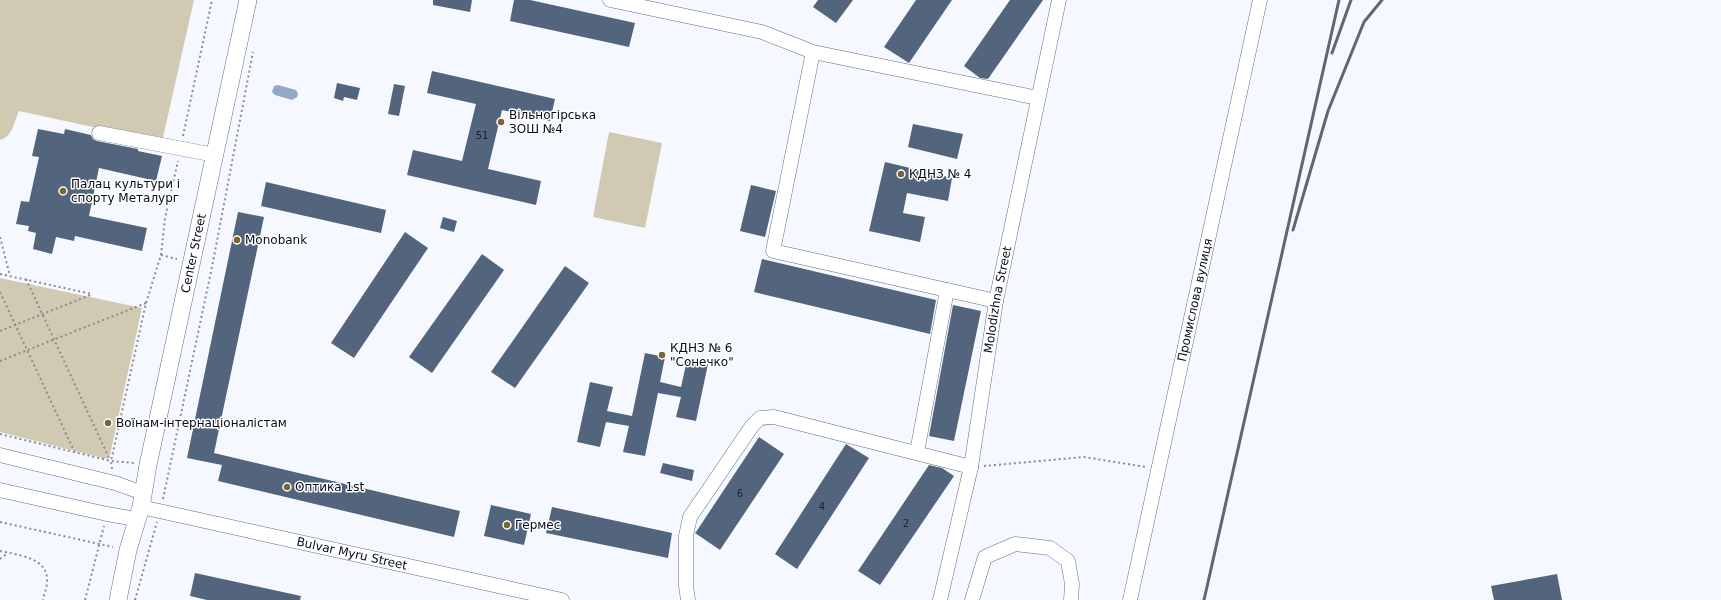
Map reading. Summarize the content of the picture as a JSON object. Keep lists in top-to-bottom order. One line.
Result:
{"streets":{"main road":["Center Street"],"street":["Molodizhna Street","Промислова вулиця","Bulvar Myru Street"]},"crossings":[["Center Street","Bulvar Myru Street"]],"places":["Вільногірська ЗОШ №4","КДНЗ № 4","Палац культури і спорту Металург","Monobank","КДНЗ № 6 \"Сонечко\"","Воїнам-інтернаціоналістам","Оптика 1st","Гермес"],"house_numbers":["51","6","4","2"]}
